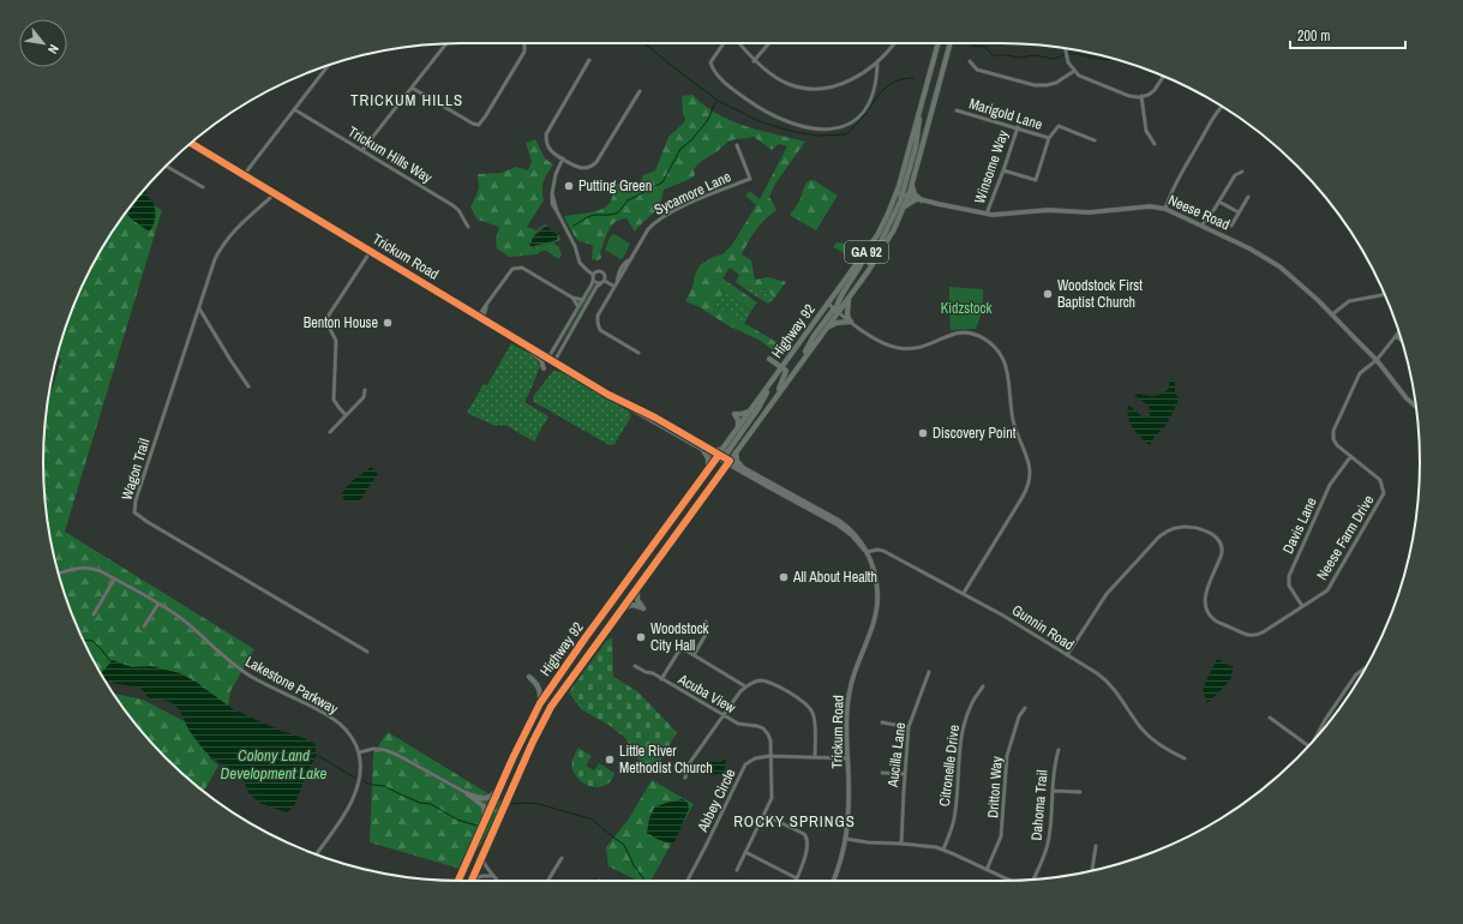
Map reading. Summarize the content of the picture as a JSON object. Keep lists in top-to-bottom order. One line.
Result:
{"streets":{"main road":["GA 92","Highway 92"],"street":["Marigold Lane","Trickum Hills Way","Winsome Way","Sycamore Lane","Neese Road","Trickum Road","Wagon Trail","Davis Lane","Neese Farm Drive","Gunnin Road","Lakestone Parkway","Acuba View","Aucilla Lane","Citronelle Drive","Dritton Way","Abbey Circle","Dahoma Trail"]},"crossings":[["Marigold Lane","Winsome Way"],["Winsome Way","Neese Road"],["Neese Road","Highway 92"],["Neese Road","Neese Farm Drive"],["Trickum Road","Highway 92"],["Trickum Road","Wagon Trail"],["Trickum Road","Gunnin Road"],["Trickum Road","Abbey Circle"],["Davis Lane","Neese Farm Drive"],["Neese Farm Drive","Gunnin Road"],["Acuba View","Abbey Circle"]],"districts":["TRICKUM HILLS","ROCKY SPRINGS"],"water":["Colony Land Development Lake"],"parks":["Kidzstock"],"places":["Putting Green","Woodstock First Baptist Church","Benton House","Discovery Point","All About Health","Woodstock City Hall","Little River Methodist Church"],"scale_bar":"200 m","north":"bottom right"}
